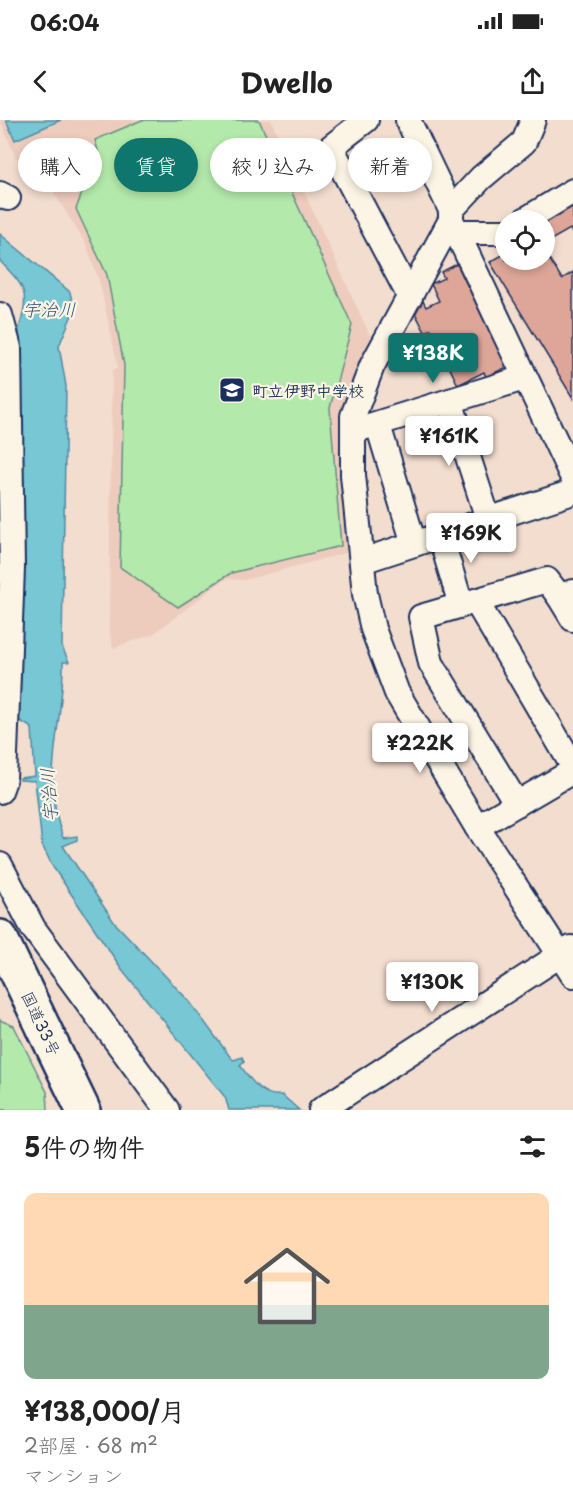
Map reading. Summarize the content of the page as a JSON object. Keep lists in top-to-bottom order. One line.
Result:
{"streets":{"highway":["国道33号"]},"water":["宇治川"],"places":{"school or university":["町立伊野中学校"]},"page":{"status":"06:04","header":"Dwello","chip":["購入","賃貸","絞り込み","新着"],"price":["¥138K","¥161K","¥169K","¥222K","¥130K"],"heading":"5件の物件","list":[{"name":"¥138,000/月","note":"2部屋 · 68 m² · マンション"}]}}
